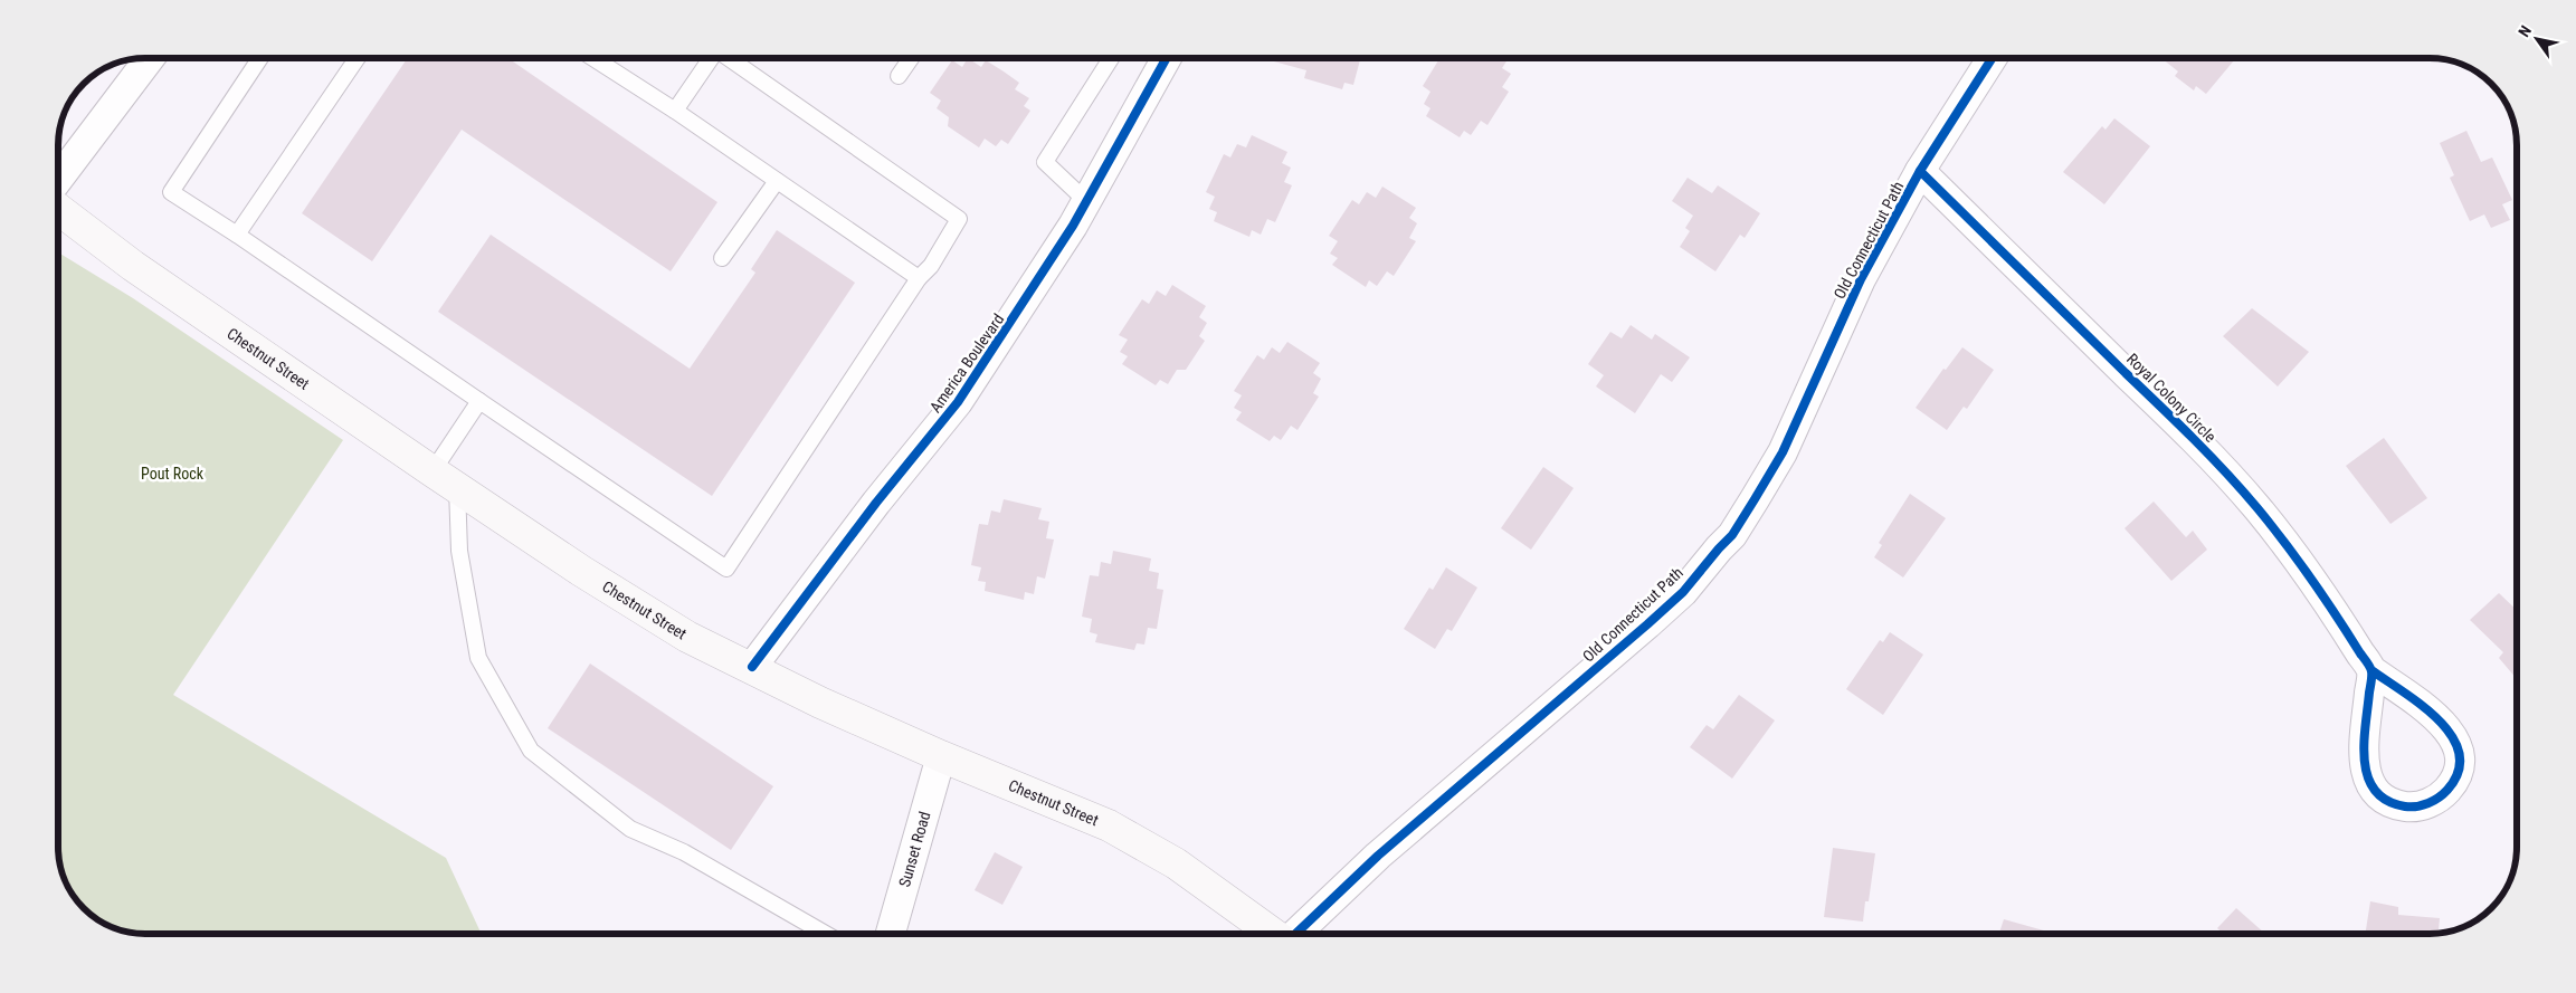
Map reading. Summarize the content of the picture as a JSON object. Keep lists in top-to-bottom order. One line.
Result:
{"streets":{"main road":["Chestnut Street"],"street":["Old Connecticut Path","America Boulevard","Royal Colony Circle","Sunset Road"]},"crossings":[["Old Connecticut Path","Royal Colony Circle"],["Chestnut Street","America Boulevard"],["Chestnut Street","Sunset Road"]],"parks":["Pout Rock"],"north":"top left"}
